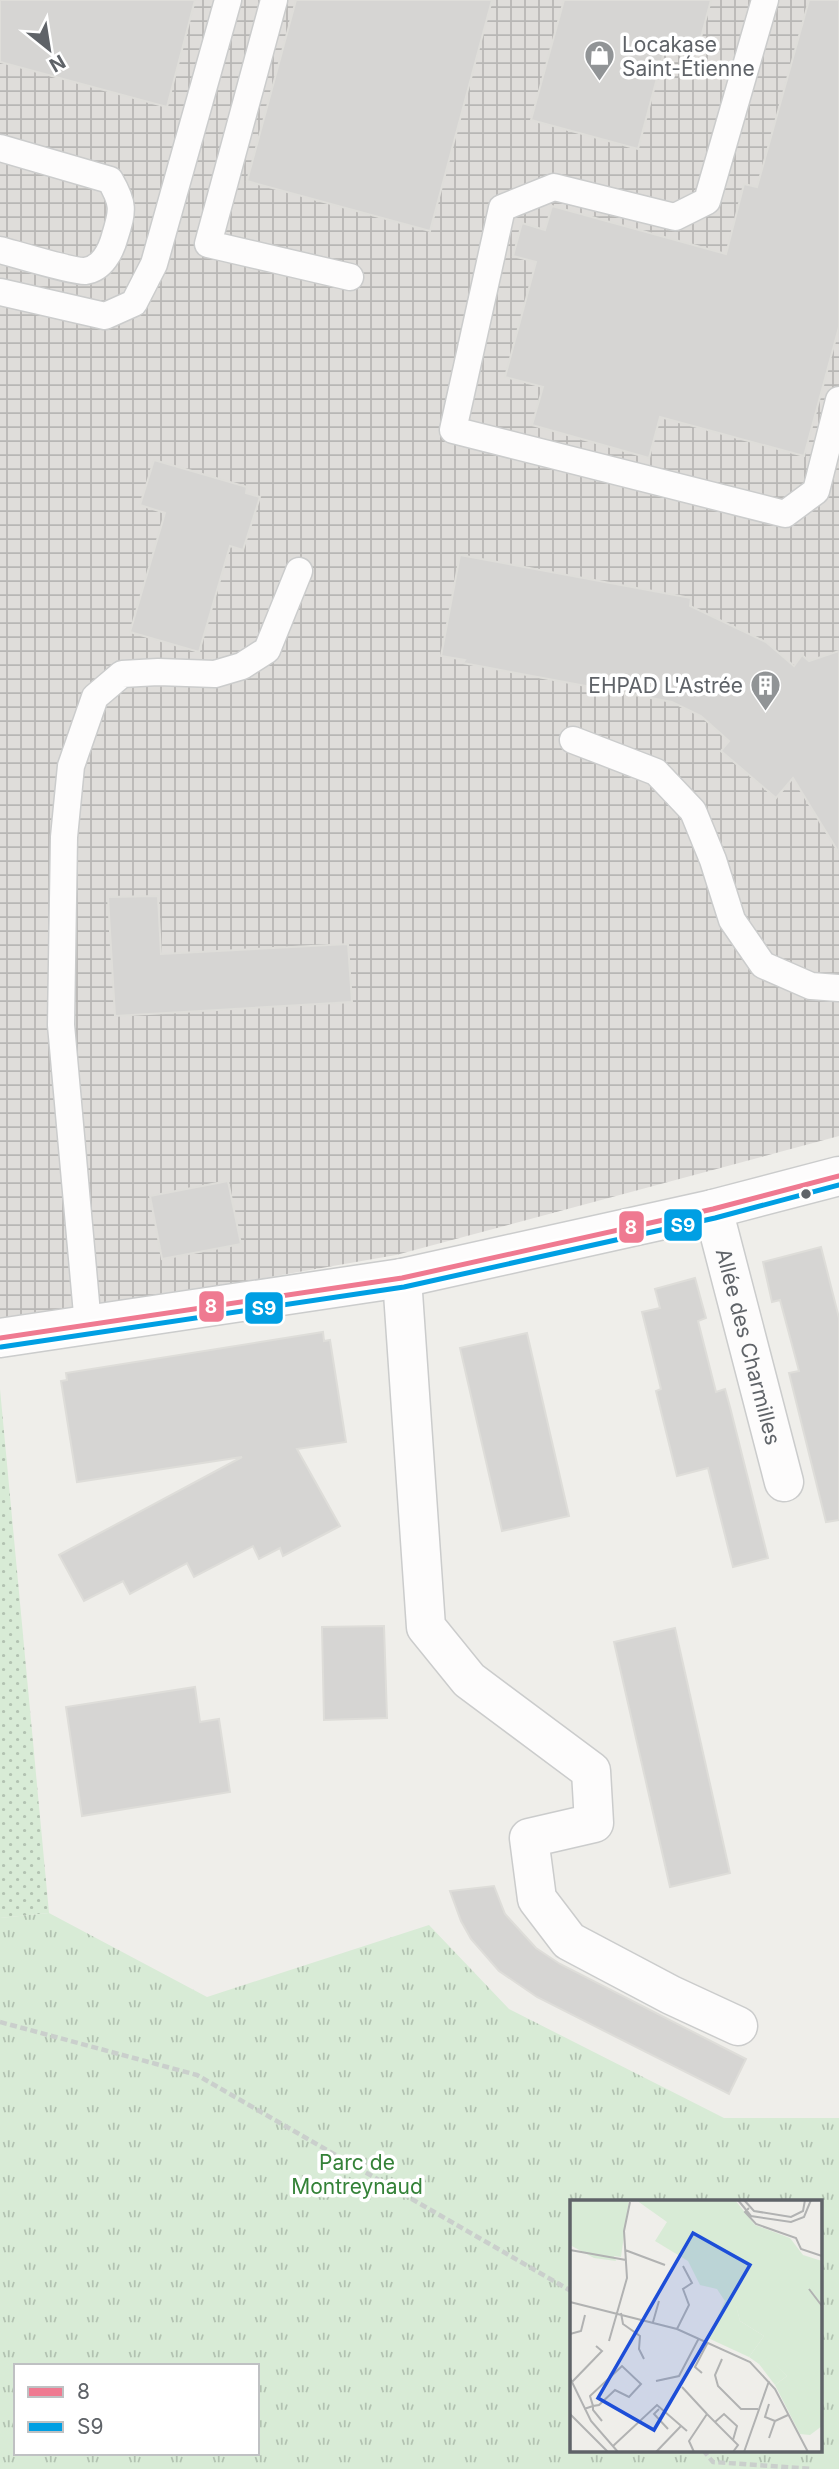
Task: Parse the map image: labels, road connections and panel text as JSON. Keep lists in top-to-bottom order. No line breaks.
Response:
{"streets":{"street":["Allée des Charmilles"]},"parks":["Parc de Montreynaud"],"places":{"shop":["Locakase Saint-Étienne"],"building":["EHPAD L'Astrée"]},"lines":["transit line 8","transit line S9"],"legend":["8","S9"],"north":"bottom right"}
